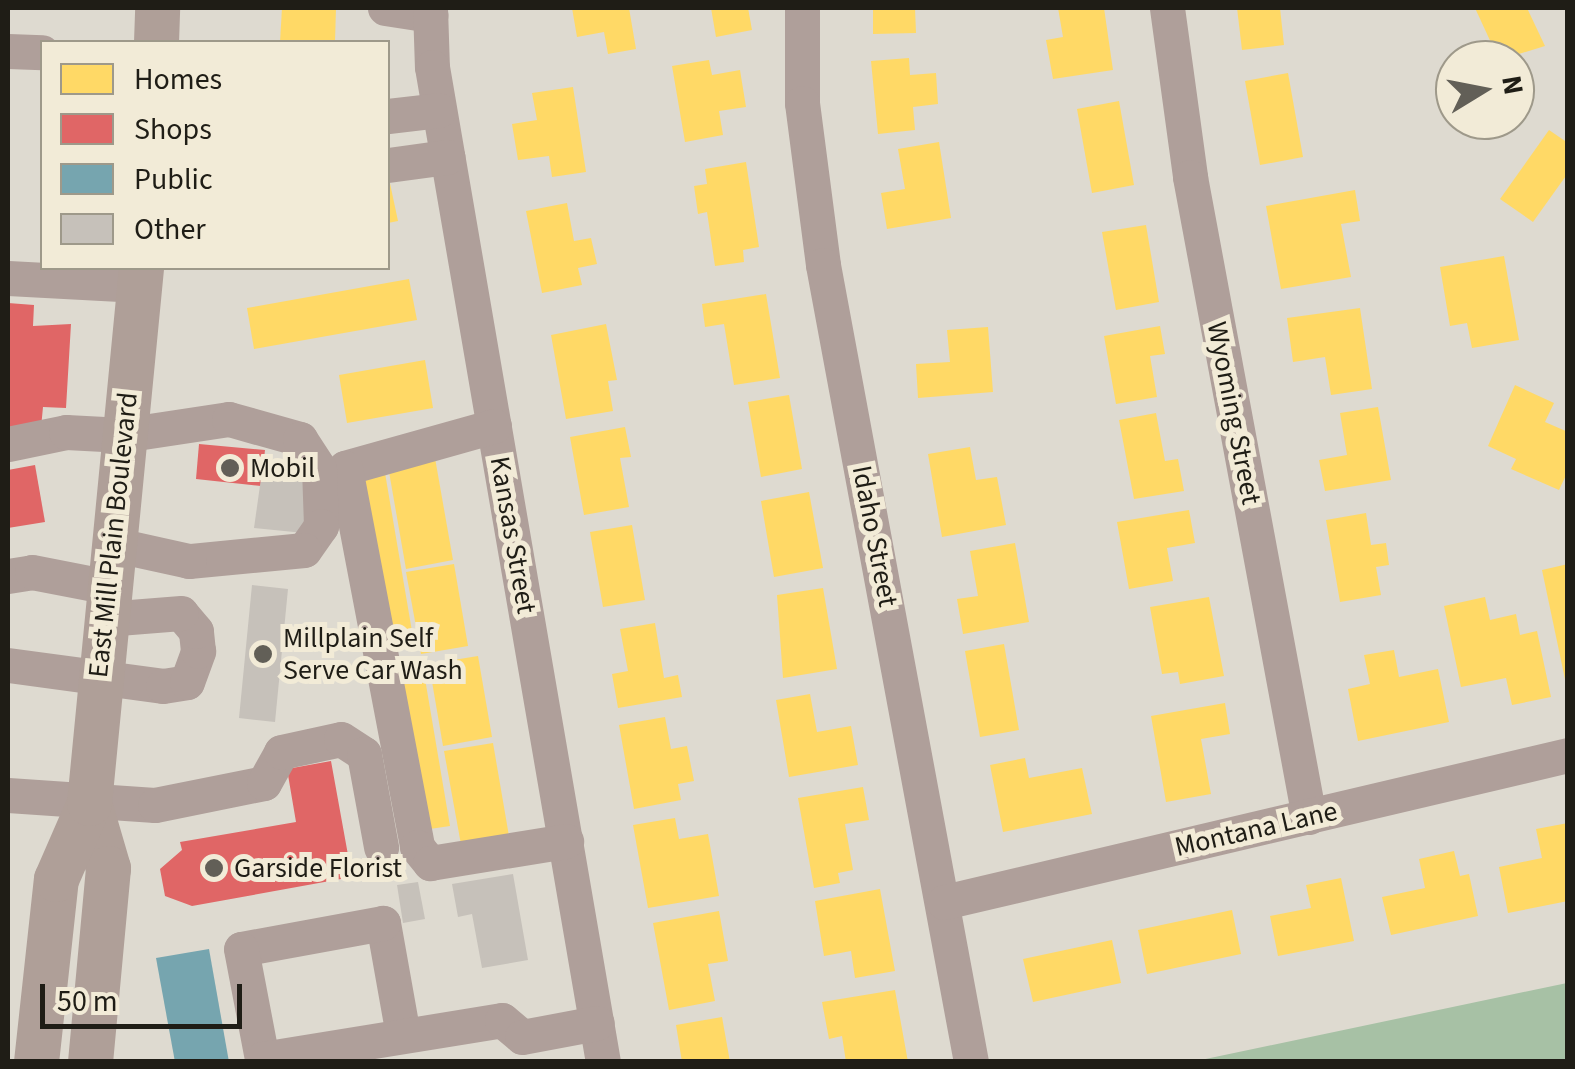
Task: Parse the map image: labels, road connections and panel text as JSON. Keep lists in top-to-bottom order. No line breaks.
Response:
{"streets":{"main road":["East Mill Plain Boulevard"],"street":["Wyoming Street","Kansas Street","Idaho Street","Montana Lane"]},"crossings":[["Wyoming Street","Montana Lane"],["Idaho Street","Montana Lane"]],"places":["Mobil","Millplain Self Serve Car Wash","Garside Florist"],"legend":["Homes","Shops","Public","Other"],"scale_bar":"50 m","north":"right"}
